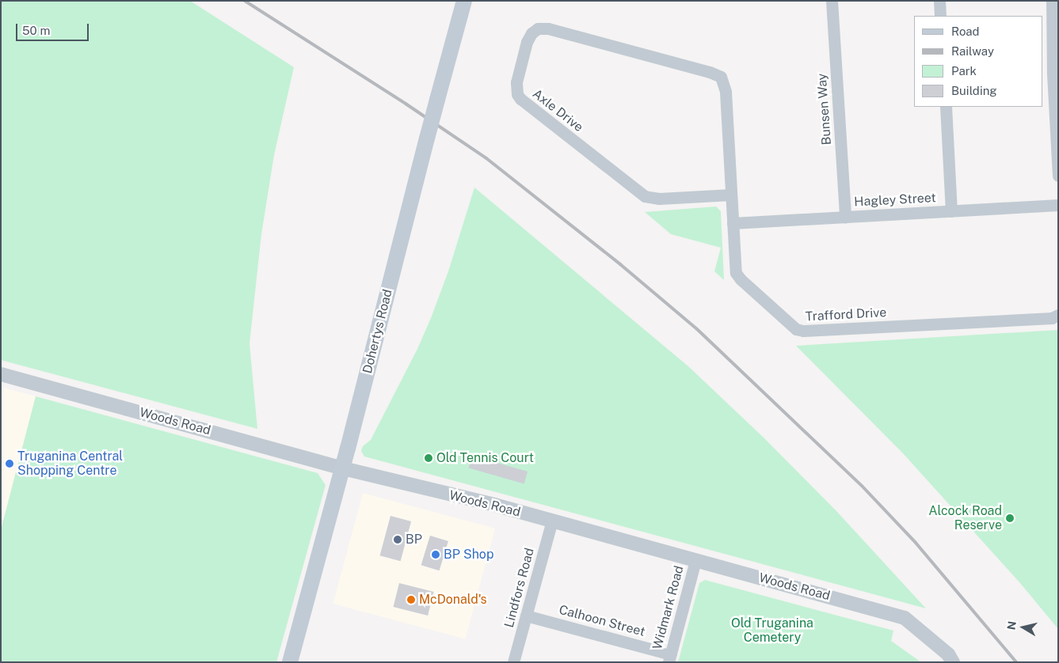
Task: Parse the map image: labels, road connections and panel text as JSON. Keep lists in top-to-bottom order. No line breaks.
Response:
{"streets":{"main road":["Dohertys Road"],"street":["Bunsen Way","Axle Drive","Hagley Street","Trafford Drive","Woods Road","Lindfors Road","Widmark Road","Calhoon Street"]},"crossings":[["Bunsen Way","Hagley Street"],["Axle Drive","Trafford Drive"],["Hagley Street","Trafford Drive"],["Dohertys Road","Woods Road"],["Woods Road","Lindfors Road"],["Woods Road","Widmark Road"],["Lindfors Road","Calhoon Street"],["Widmark Road","Calhoon Street"]],"parks":["Old Truganina Cemetery"],"places":["Old Tennis Court","Truganina Central Shopping Centre","Alcock Road Reserve","BP","BP Shop","McDonald's"],"legend":["Road","Railway","Park","Building"],"scale_bar":"50 m","north":"left"}
